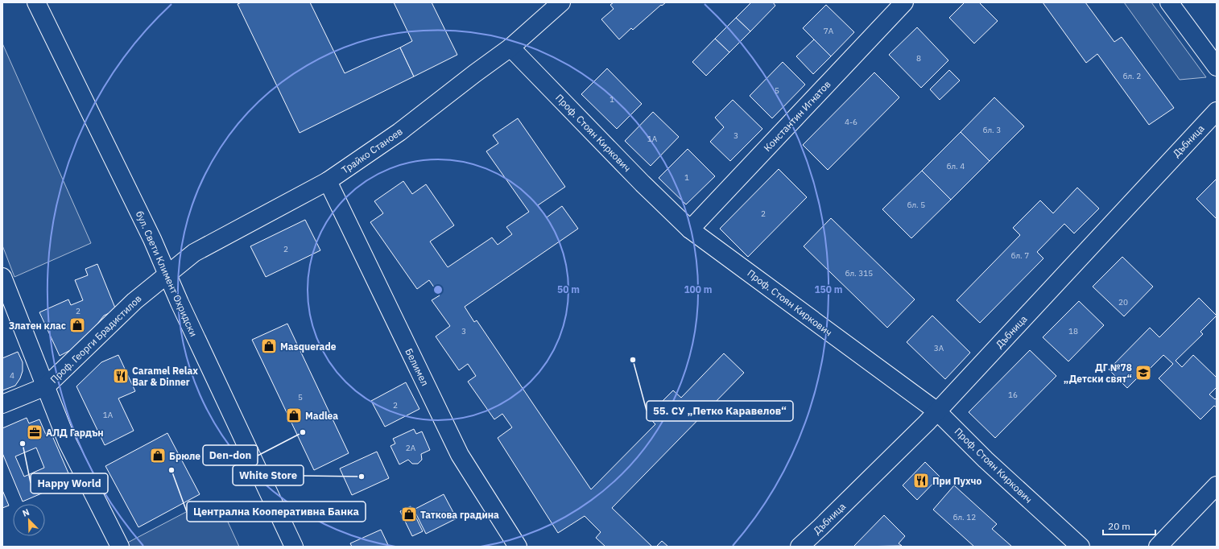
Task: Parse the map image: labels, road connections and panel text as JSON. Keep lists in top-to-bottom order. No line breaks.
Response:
{"streets":{"street":["Константин Игнатов","Проф. Стоян Киркович","Дъбница","Трайко Станоев","бул. Свети Климент Охридски","Проф. Георги Брадистилов","Белимел"]},"crossings":[["Константин Игнатов","Проф. Стоян Киркович"],["Проф. Стоян Киркович","Дъбница"],["Проф. Стоян Киркович","Трайко Станоев"],["Трайко Станоев","бул. Свети Климент Охридски"],["Трайко Станоев","Проф. Георги Брадистилов"],["Трайко Станоев","Белимел"],["бул. Свети Климент Охридски","Проф. Георги Брадистилов"]],"places":{"shop":["Златен клас","Masquerade","Madlea","Брюле","Таткова градина"],"other":["55. СУ „Петко Каравелов“","Den-don","Happy World","Централна Кооперативна Банка","White Store"],"school or university":["ДГ №78 „Детски свят“"],"restaurant":["Caramel Relax Bar & Dinner","При Пухчо"],"office":["АЛД Гардън"]},"house_numbers":["7А","8","бл. 2","5","1","4-6","бл. 3","3","1А","бл. 4","1","бл. 5","2","2","бл. 7","бл. 315","20","2","3","18","3А","4","16","5","2","1А","2А","бл. 12"],"scale_bar":"20 m","north":"top left","rings":["50 m","100 m","150 m"]}
